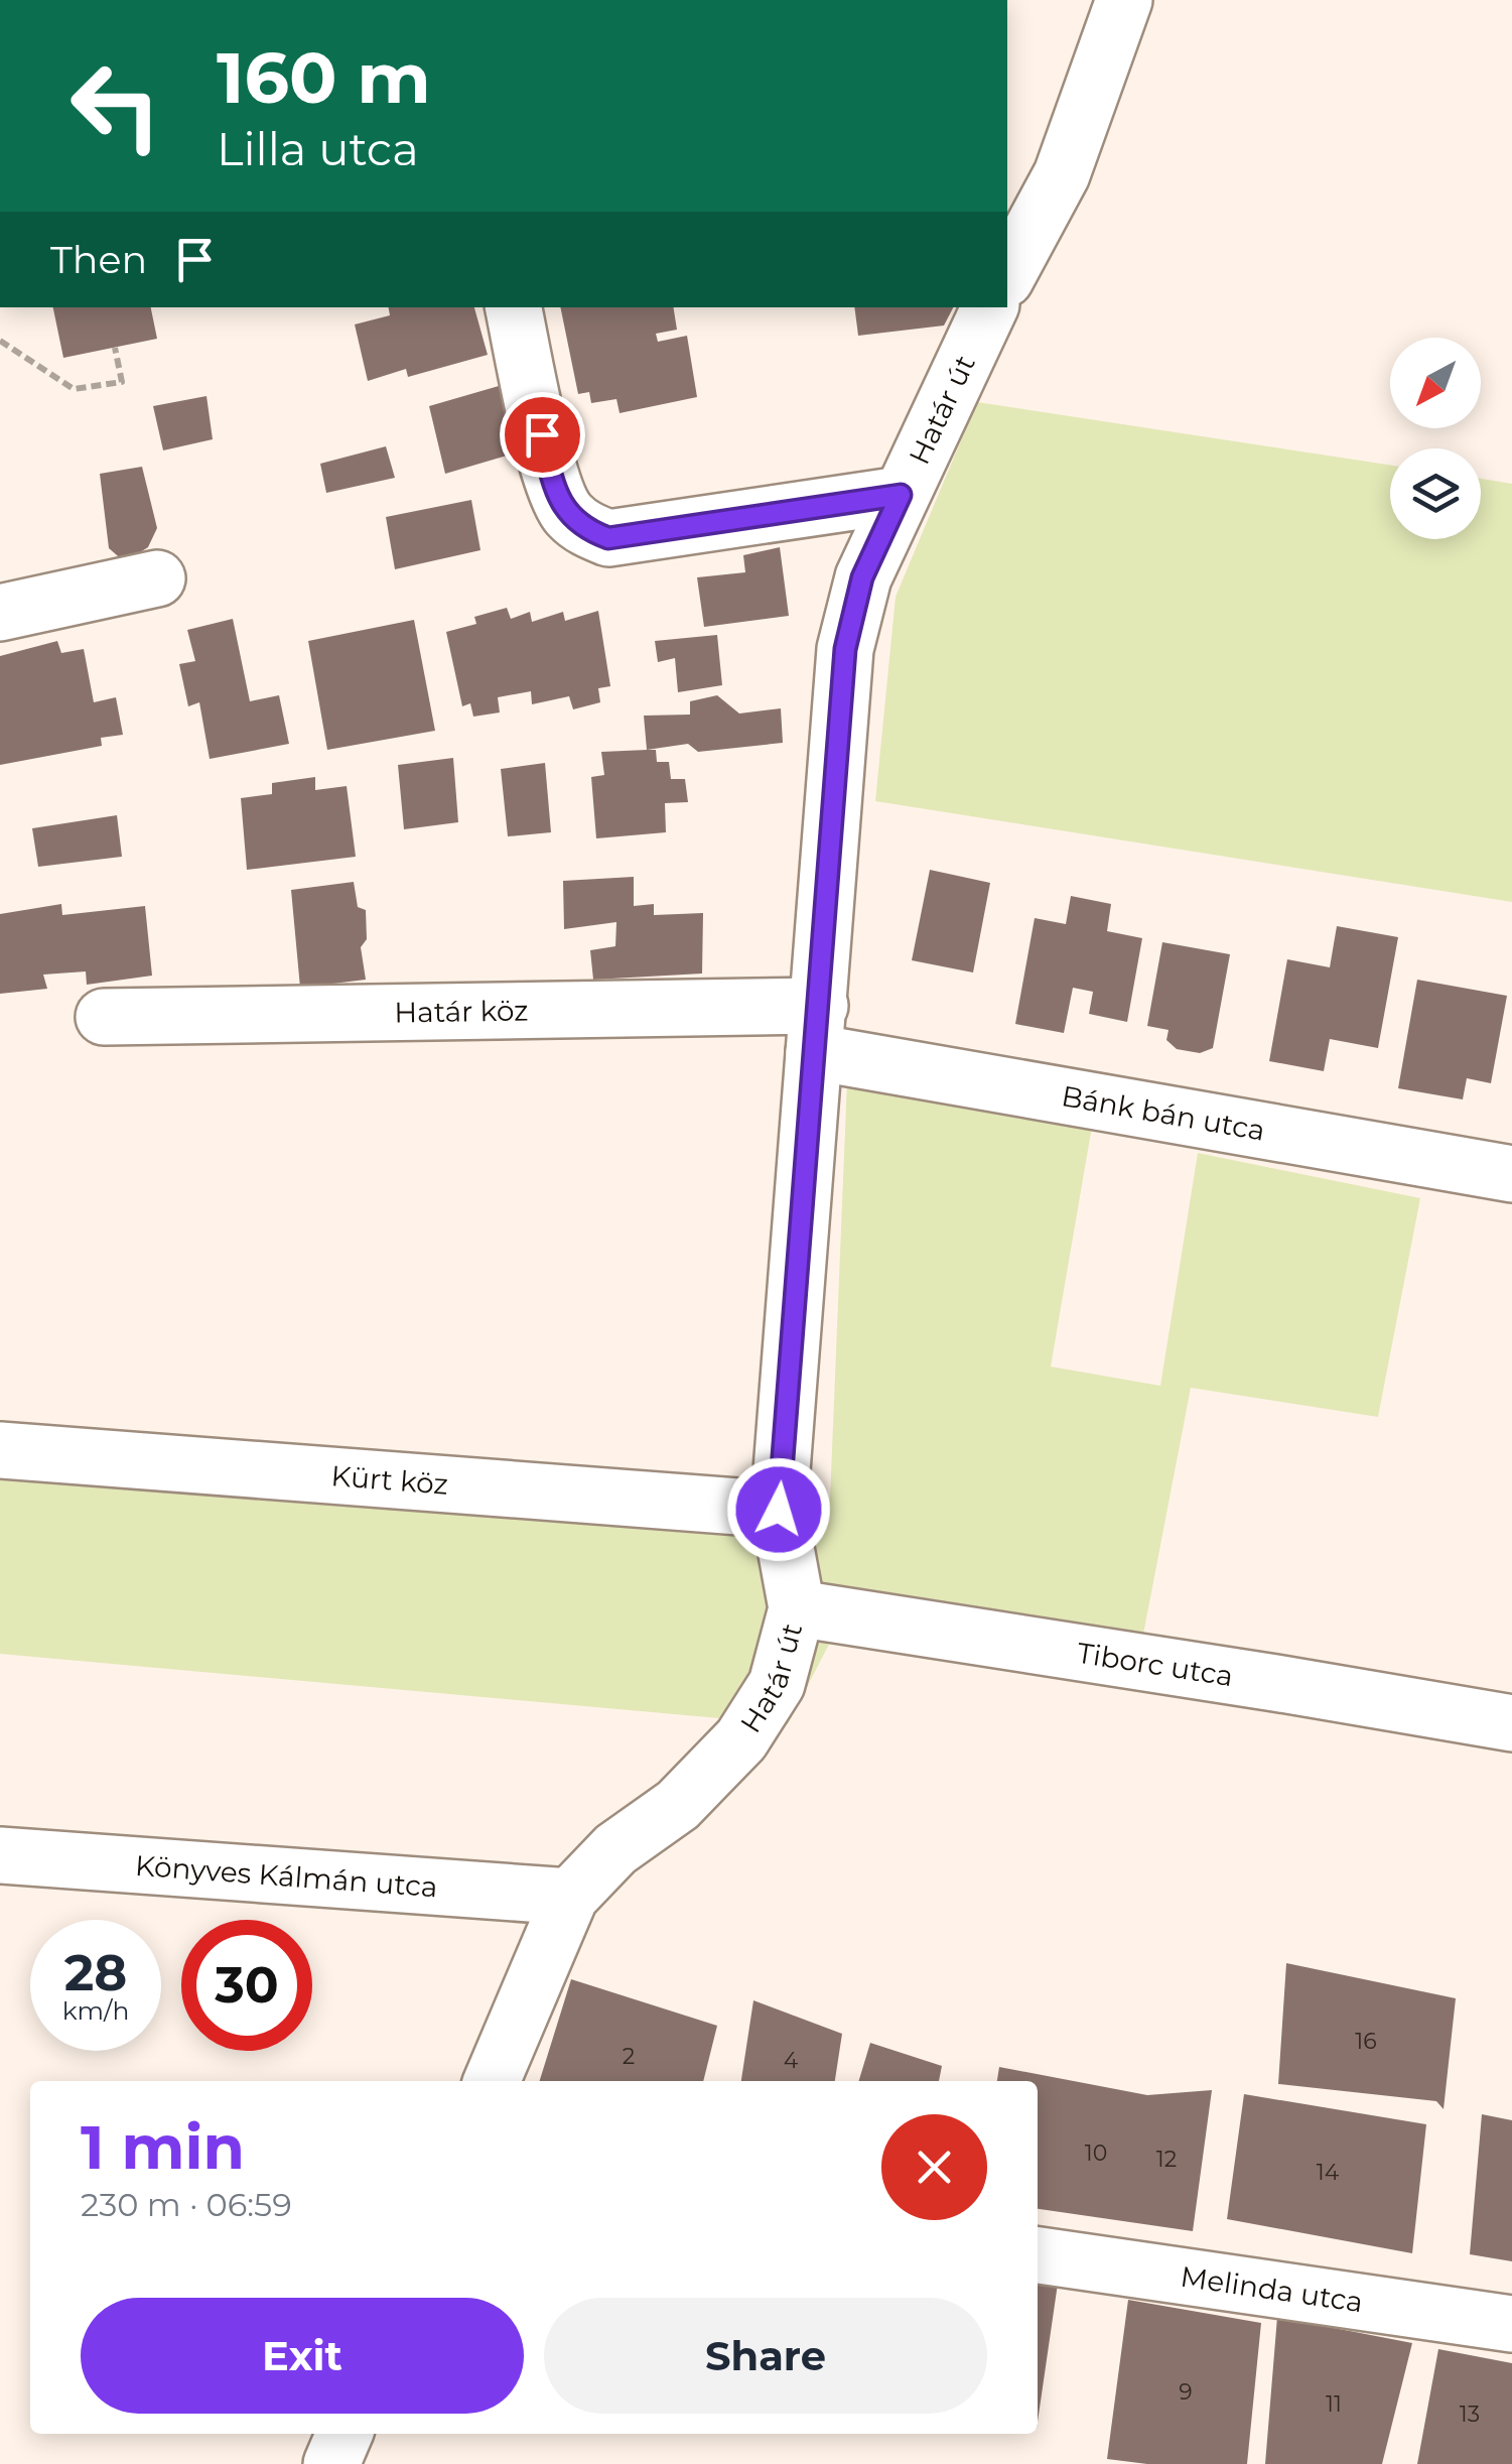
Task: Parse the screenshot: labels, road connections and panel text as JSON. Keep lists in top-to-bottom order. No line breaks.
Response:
{"streets":{"street":["Határ út","Határ köz","Bánk bán utca","Kürt köz","Tiborc utca","Könyves Kálmán utca","Melinda utca"]},"crossings":[["Határ út","Határ köz"],["Határ út","Bánk bán utca"],["Határ út","Kürt köz"],["Határ út","Tiborc utca"],["Határ út","Könyves Kálmán utca"],["Határ köz","Bánk bán utca"]],"house_numbers":["16","2","4","10","12","14","9","11","13"],"north":"bottom left","page":{"turn":["160 m","Lilla utca"],"then":"Then","speed":"28 km/h","limit":"30","heading":["1 min","230 m · 06:59"],"buttons":["Exit","Share"]}}
